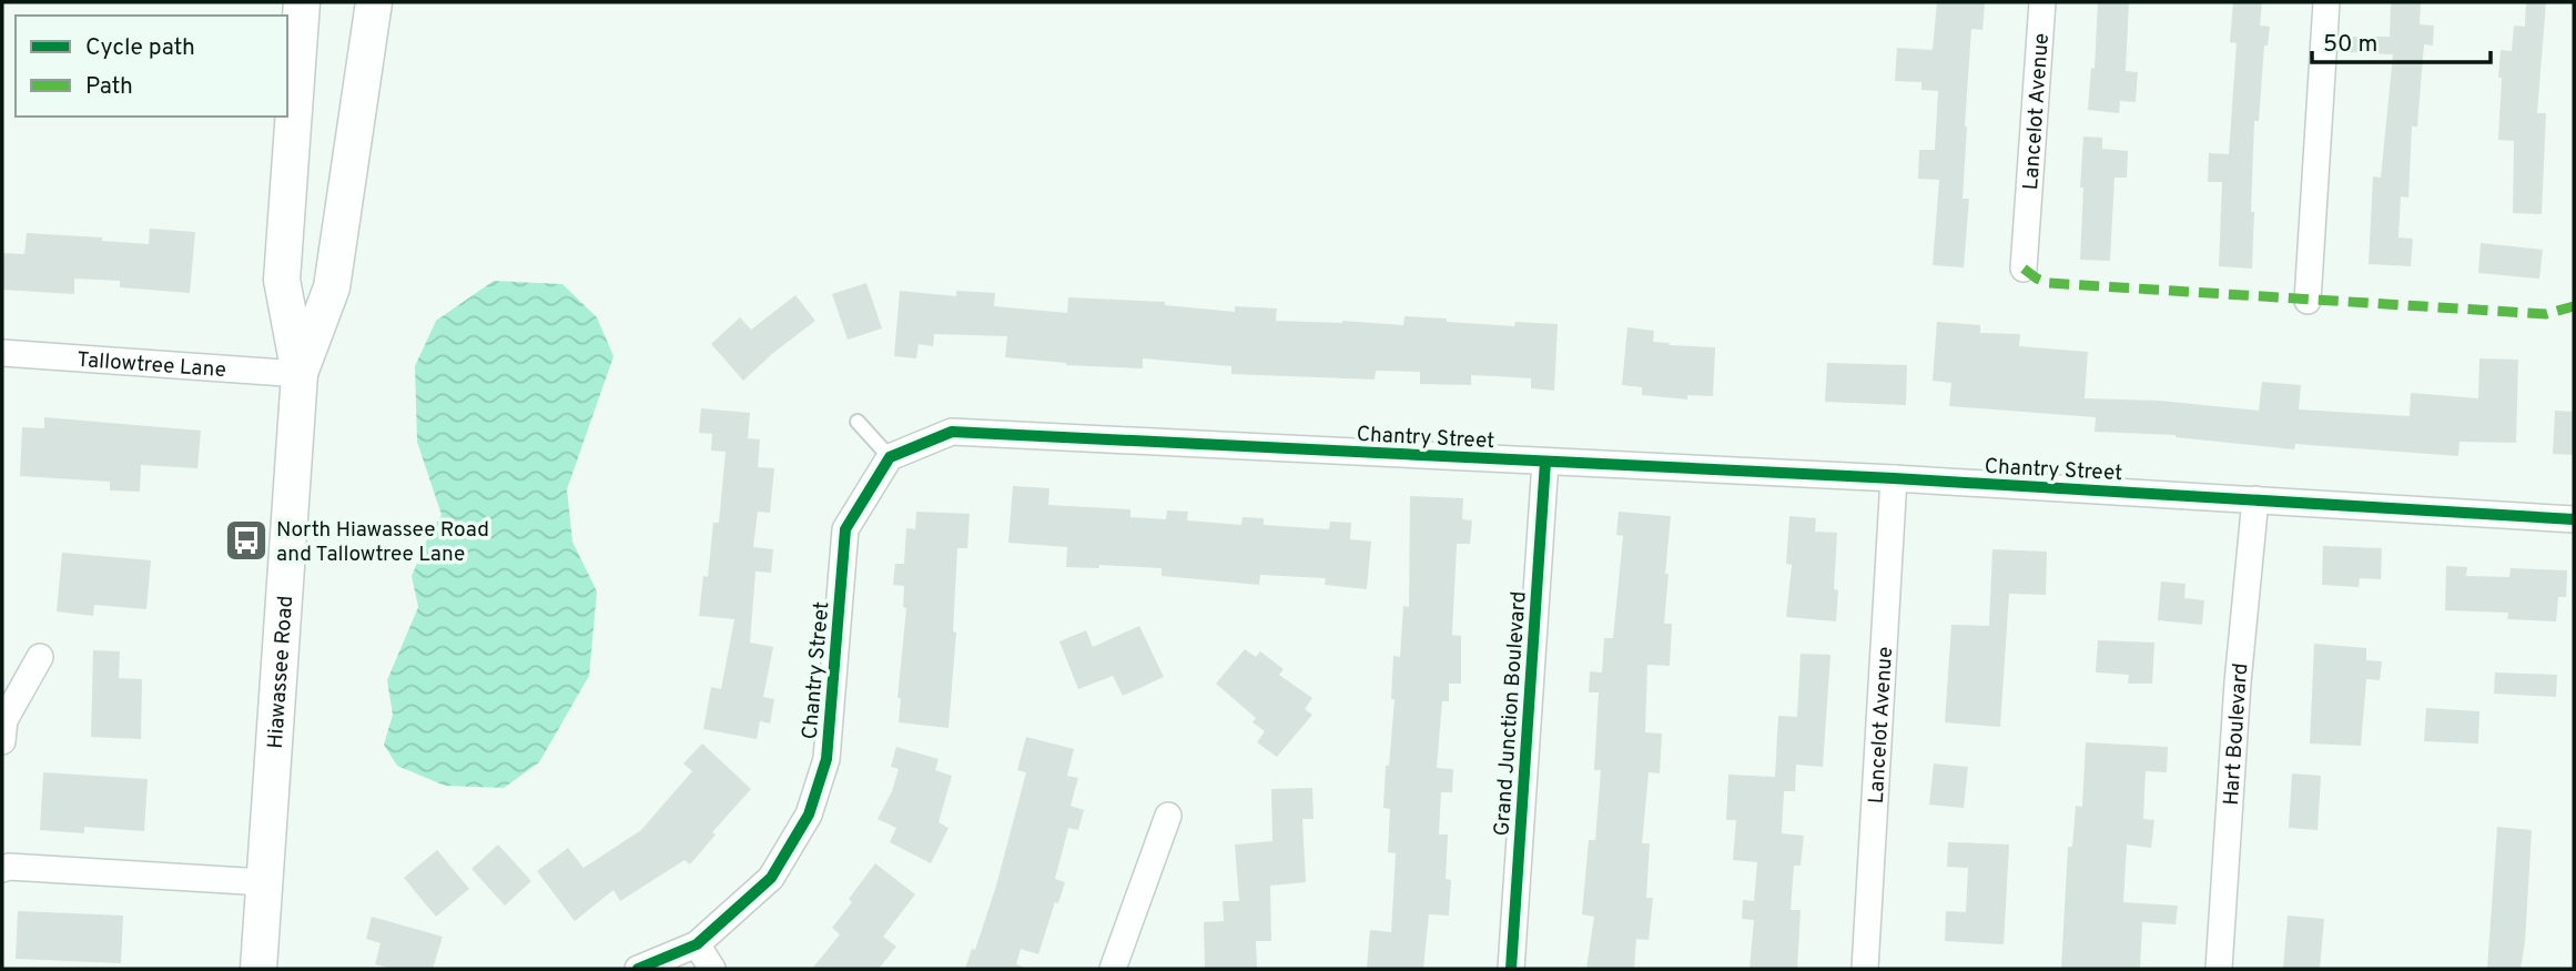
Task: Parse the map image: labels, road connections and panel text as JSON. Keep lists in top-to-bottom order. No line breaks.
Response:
{"streets":{"main road":["Hiawassee Road"],"street":["Lancelot Avenue","Tallowtree Lane","Chantry Street","Grand Junction Boulevard","Hart Boulevard"]},"crossings":[["Lancelot Avenue","Chantry Street"],["Tallowtree Lane","Hiawassee Road"],["Chantry Street","Grand Junction Boulevard"],["Chantry Street","Hart Boulevard"]],"places":{"bus stop":["North Hiawassee Road and Tallowtree Lane"]},"legend":["Cycle path","Path"],"scale_bar":"50 m"}
